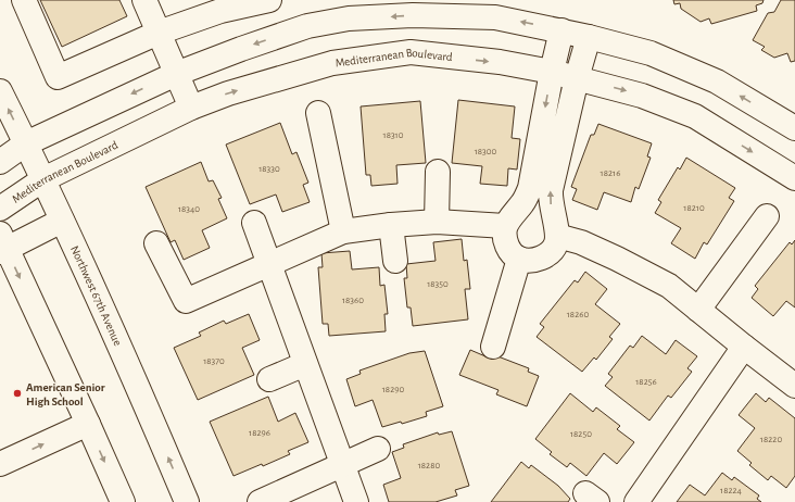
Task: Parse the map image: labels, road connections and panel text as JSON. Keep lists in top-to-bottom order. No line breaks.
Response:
{"streets":{"street":["Mediterranean Boulevard","Northwest 67th Avenue"]},"crossings":[["Mediterranean Boulevard","Northwest 67th Avenue"]],"places":["American Senior High School"],"house_numbers":["18310","18300","18330","18216","18210","18340","18350","18360","18260","18370","18256","18290","18296","18250","18220","18280","18224"]}
